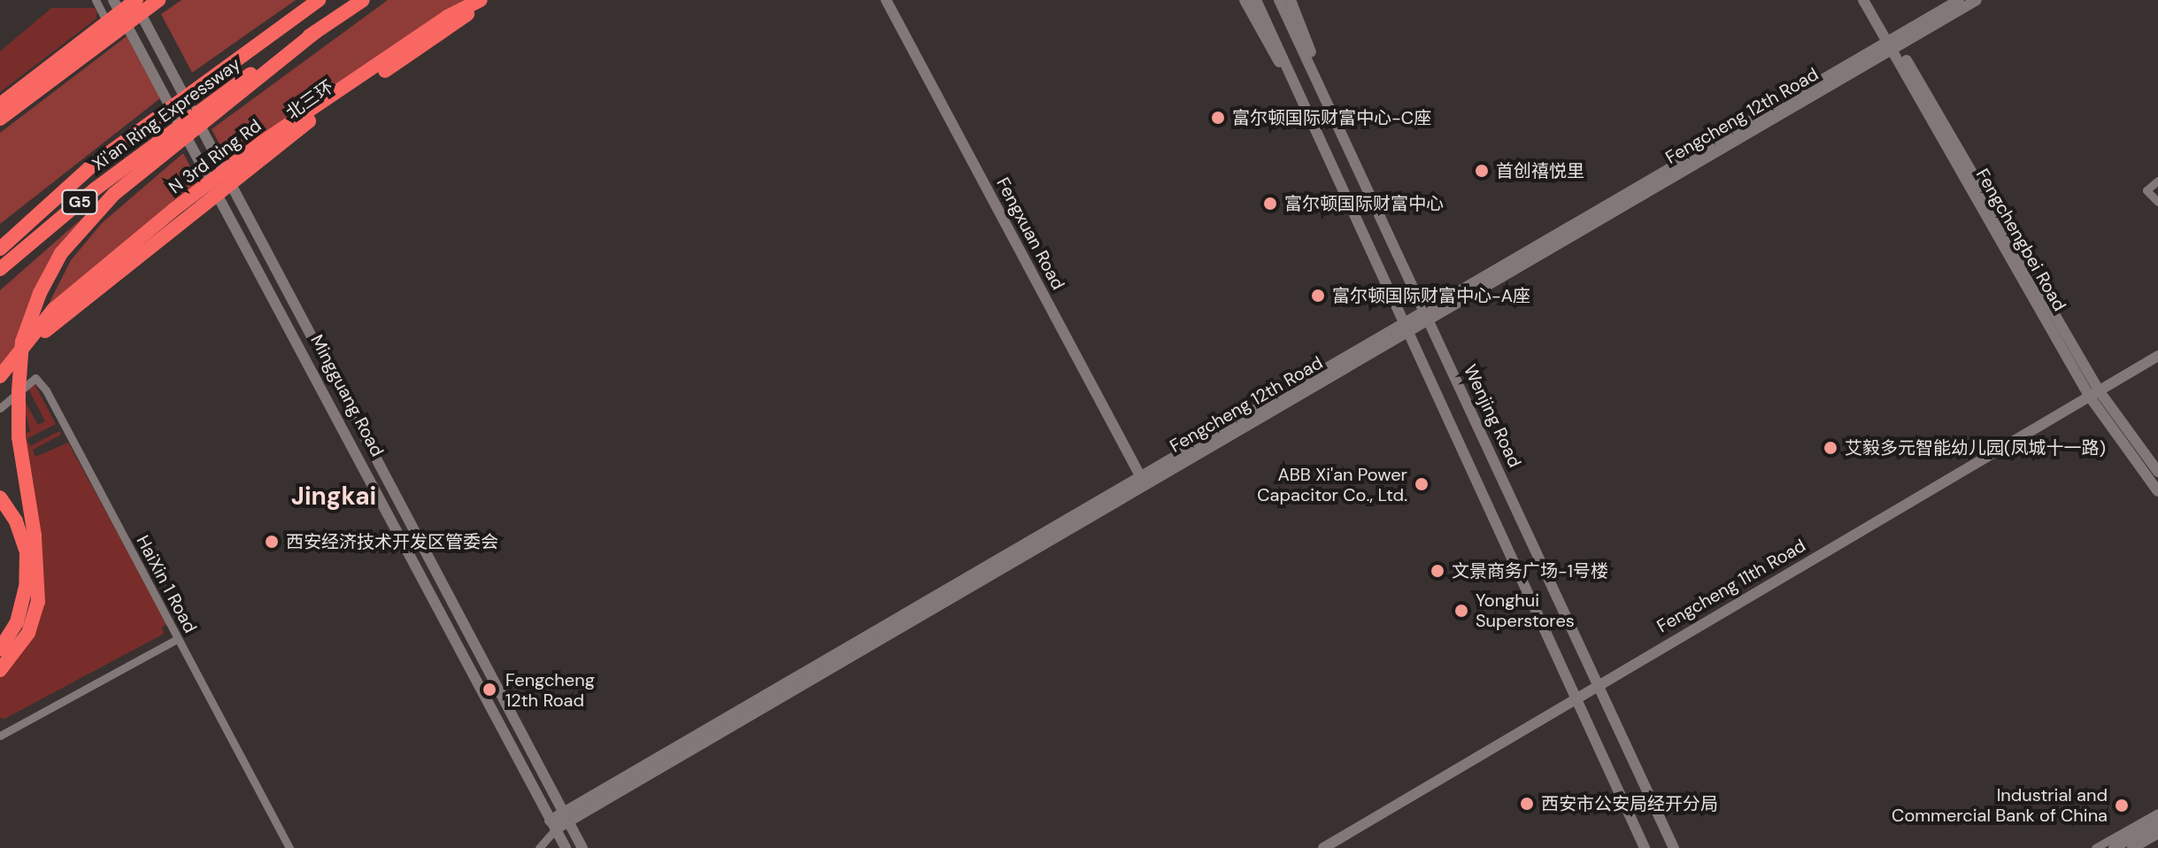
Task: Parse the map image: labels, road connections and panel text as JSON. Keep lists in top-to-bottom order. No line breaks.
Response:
{"streets":{"highway":["北三环","Xi'an Ring Expressway","N 3rd Ring Rd","G5"],"main road":["Fengcheng 12th Road","Fengxuan Road","Fengchengbei Road","Mingguang Road","Wenjing Road","Fengcheng 11th Road"],"street":["HaiXin 1 Road"]},"crossings":[["北三环","N 3rd Ring Rd"],["北三环","Mingguang Road"],["Fengcheng 12th Road","Fengxuan Road"],["Fengcheng 12th Road","Fengchengbei Road"],["Fengcheng 12th Road","Mingguang Road"],["Fengcheng 12th Road","Wenjing Road"],["Fengchengbei Road","Fengcheng 11th Road"],["Wenjing Road","Fengcheng 11th Road"]],"districts":["Jingkai"],"places":["富尔顿国际财富中心-C座","首创禧悦里","富尔顿国际财富中心","富尔顿国际财富中心-A座","艾毅多元智能幼儿园(凤城十一路)","ABB Xi'an Power Capacitor Co., Ltd.","西安经济技术开发区管委会","文景商务广场-1号楼","Yonghui Superstores","Fengcheng 12th Road","西安市公安局经开分局","Industrial and Commercial Bank of China"]}
